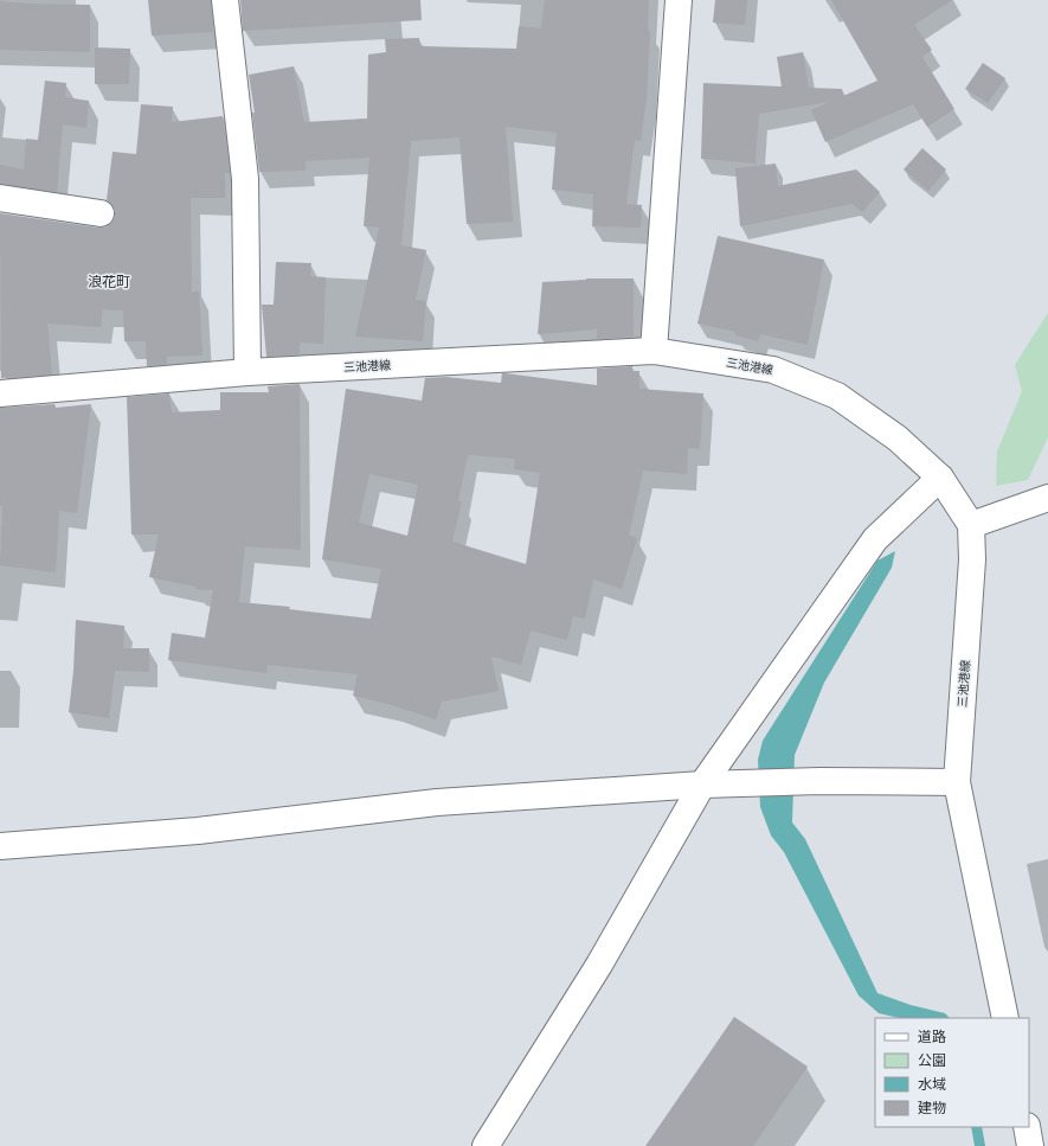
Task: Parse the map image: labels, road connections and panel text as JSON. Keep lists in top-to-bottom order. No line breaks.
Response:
{"streets":{"street":["三池港線"]},"districts":["浪花町"],"legend":["道路","公園","水域","建物"]}
